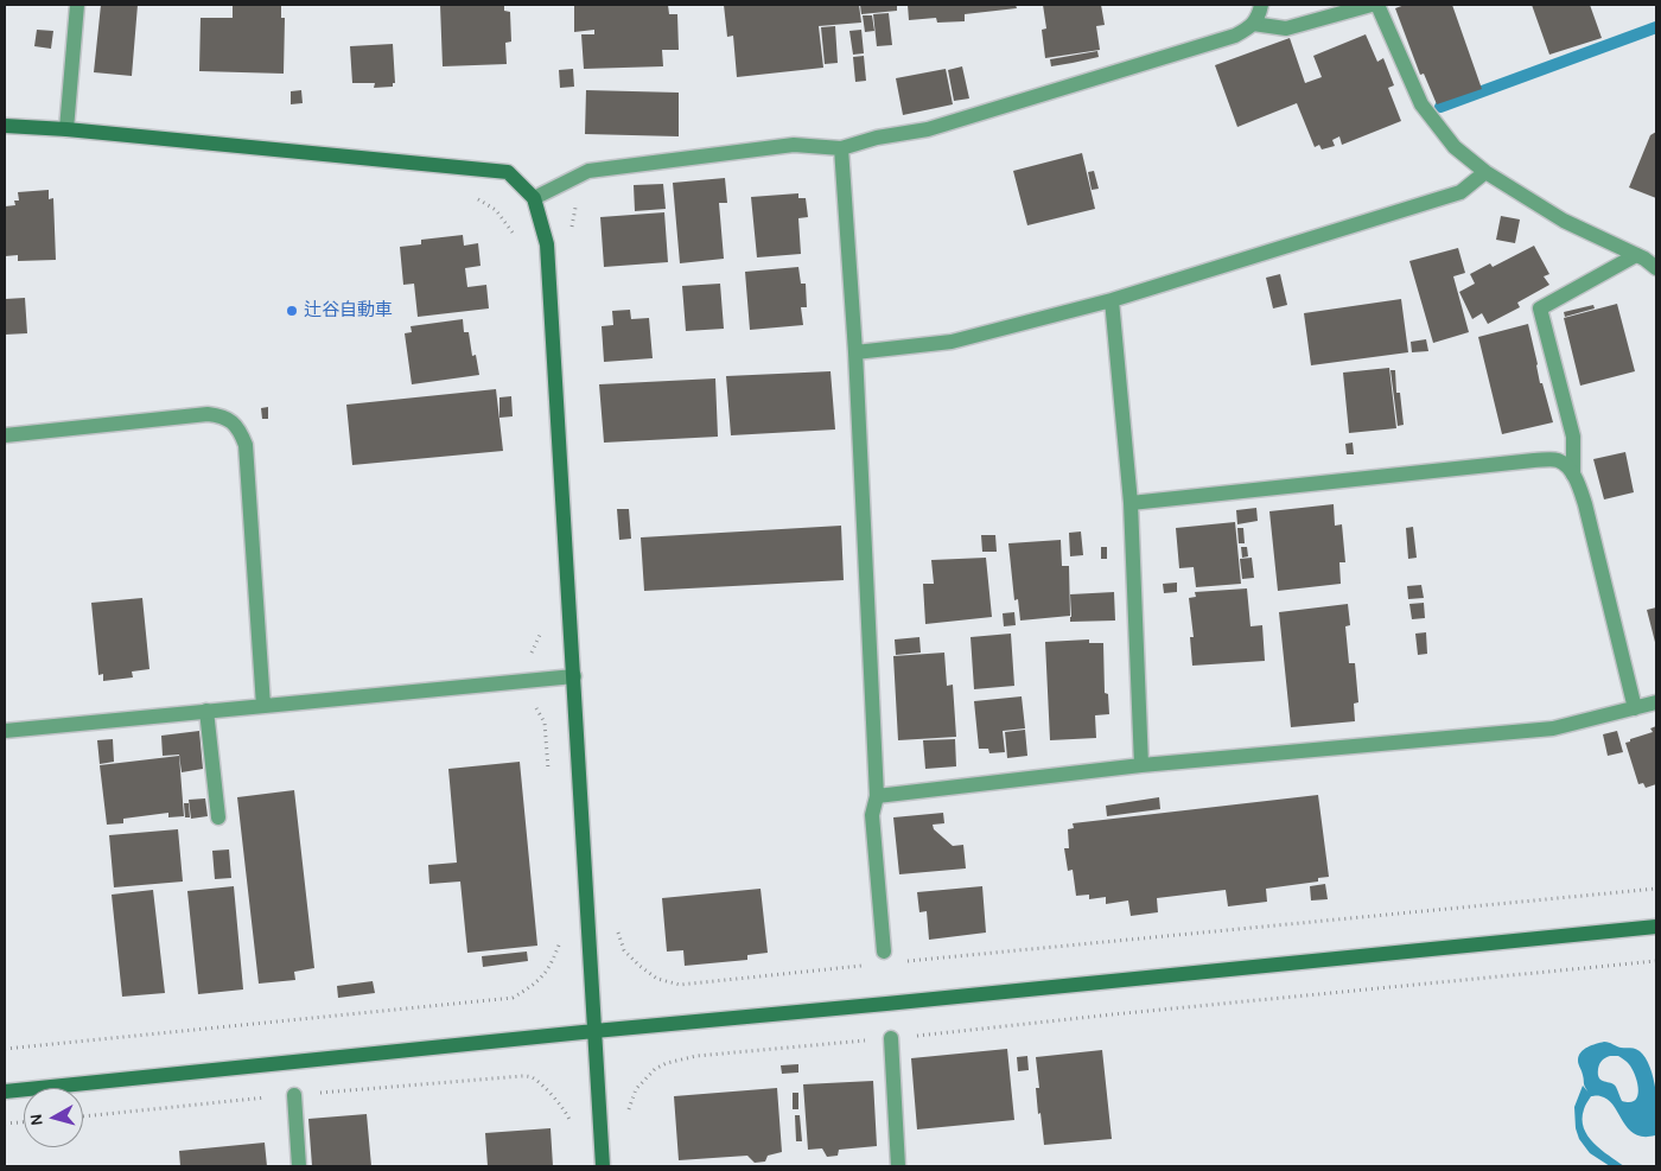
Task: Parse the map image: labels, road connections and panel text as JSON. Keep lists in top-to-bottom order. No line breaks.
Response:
{"places":["辻谷自動車"],"north":"left"}
